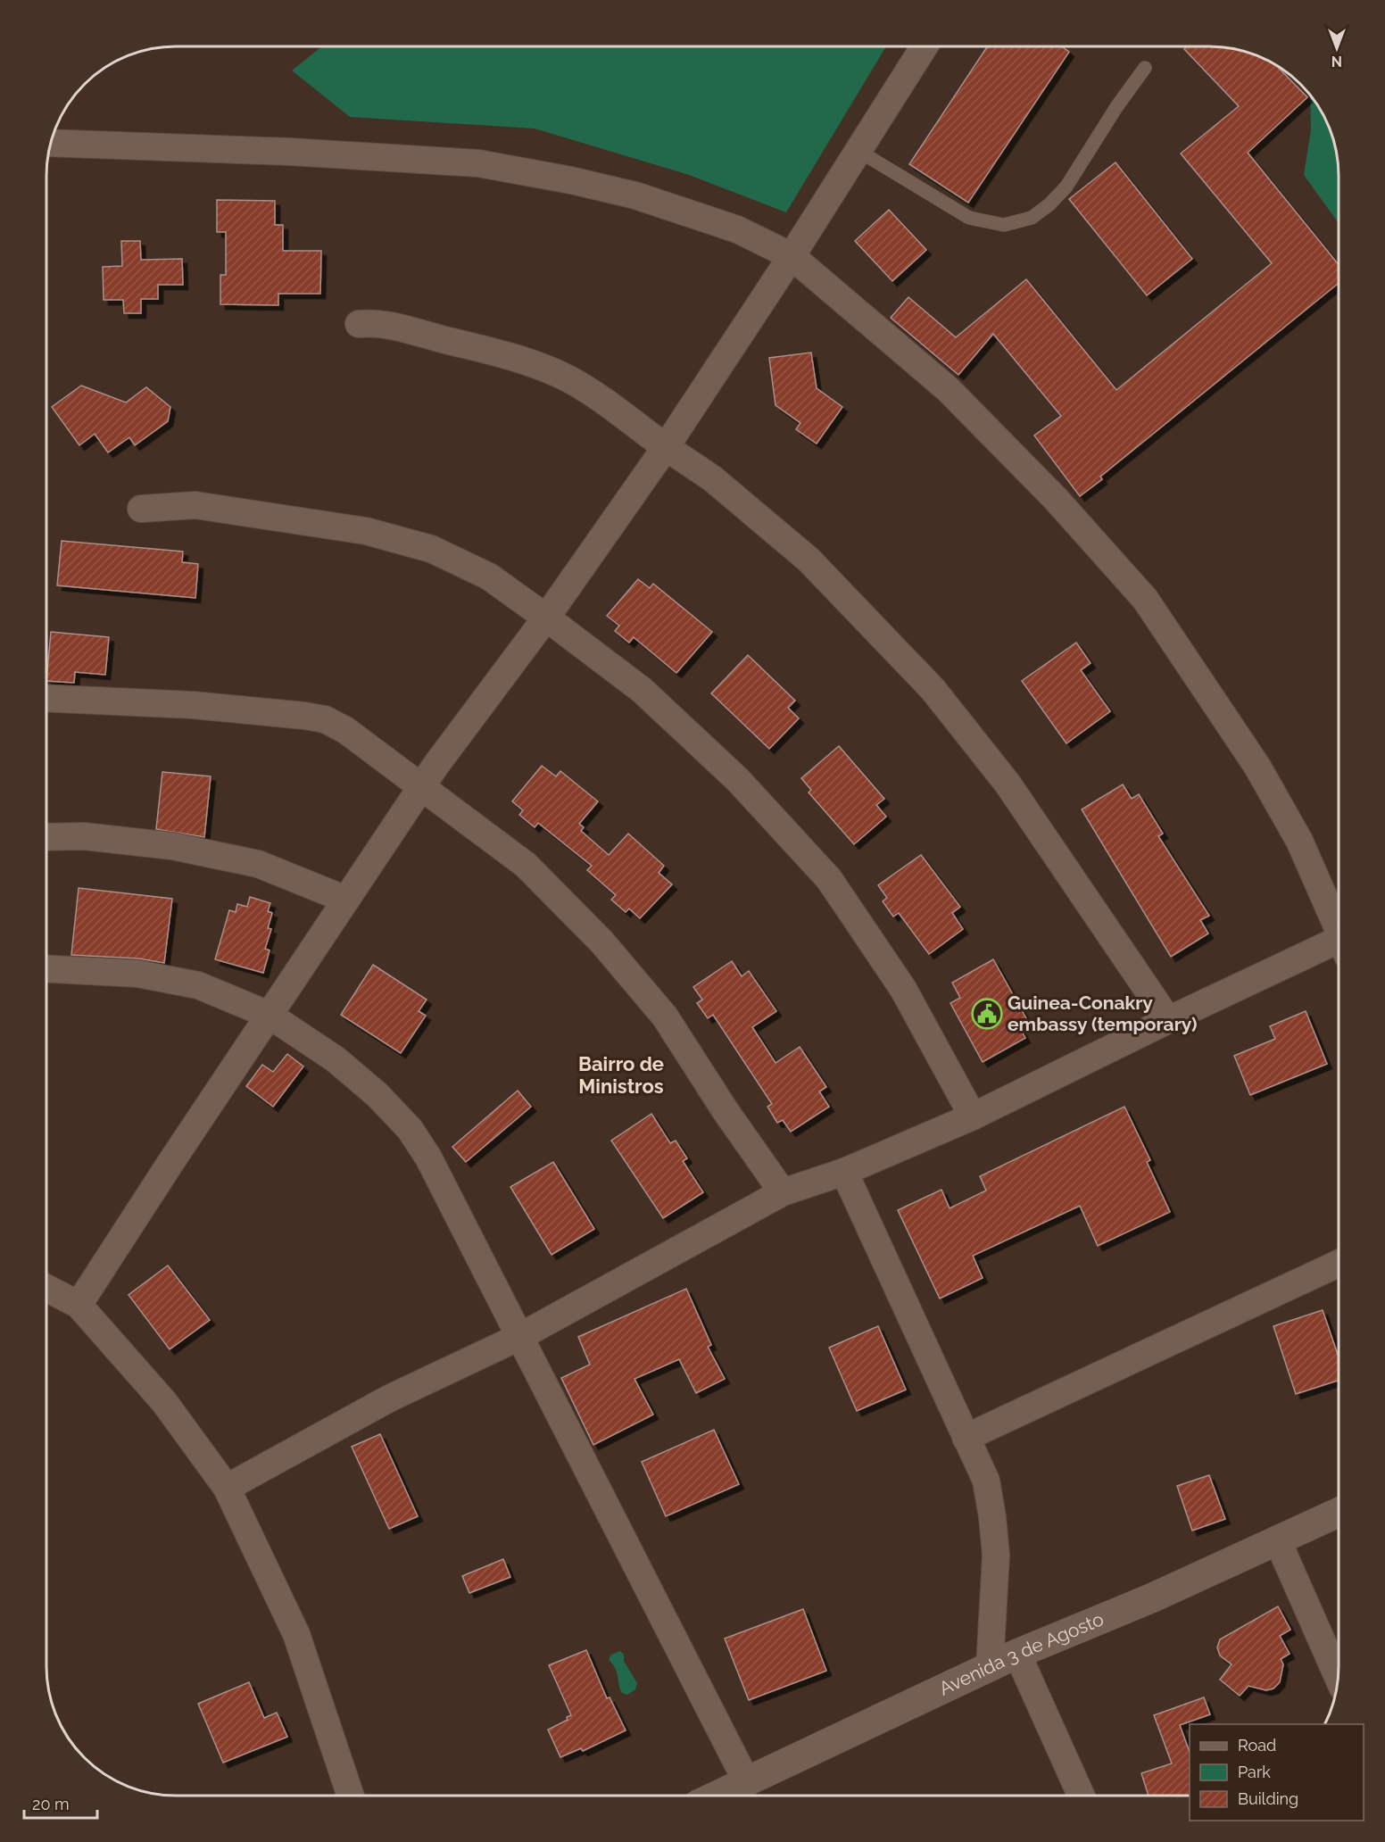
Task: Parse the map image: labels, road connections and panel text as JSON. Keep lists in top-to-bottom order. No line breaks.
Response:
{"streets":{"street":["Avenida 3 de Agosto"]},"districts":["Bairro de Ministros"],"places":{"public building":["Guinea-Conakry embassy (temporary)"]},"legend":["Road","Park","Building"],"scale_bar":"20 m","north":"bottom"}
